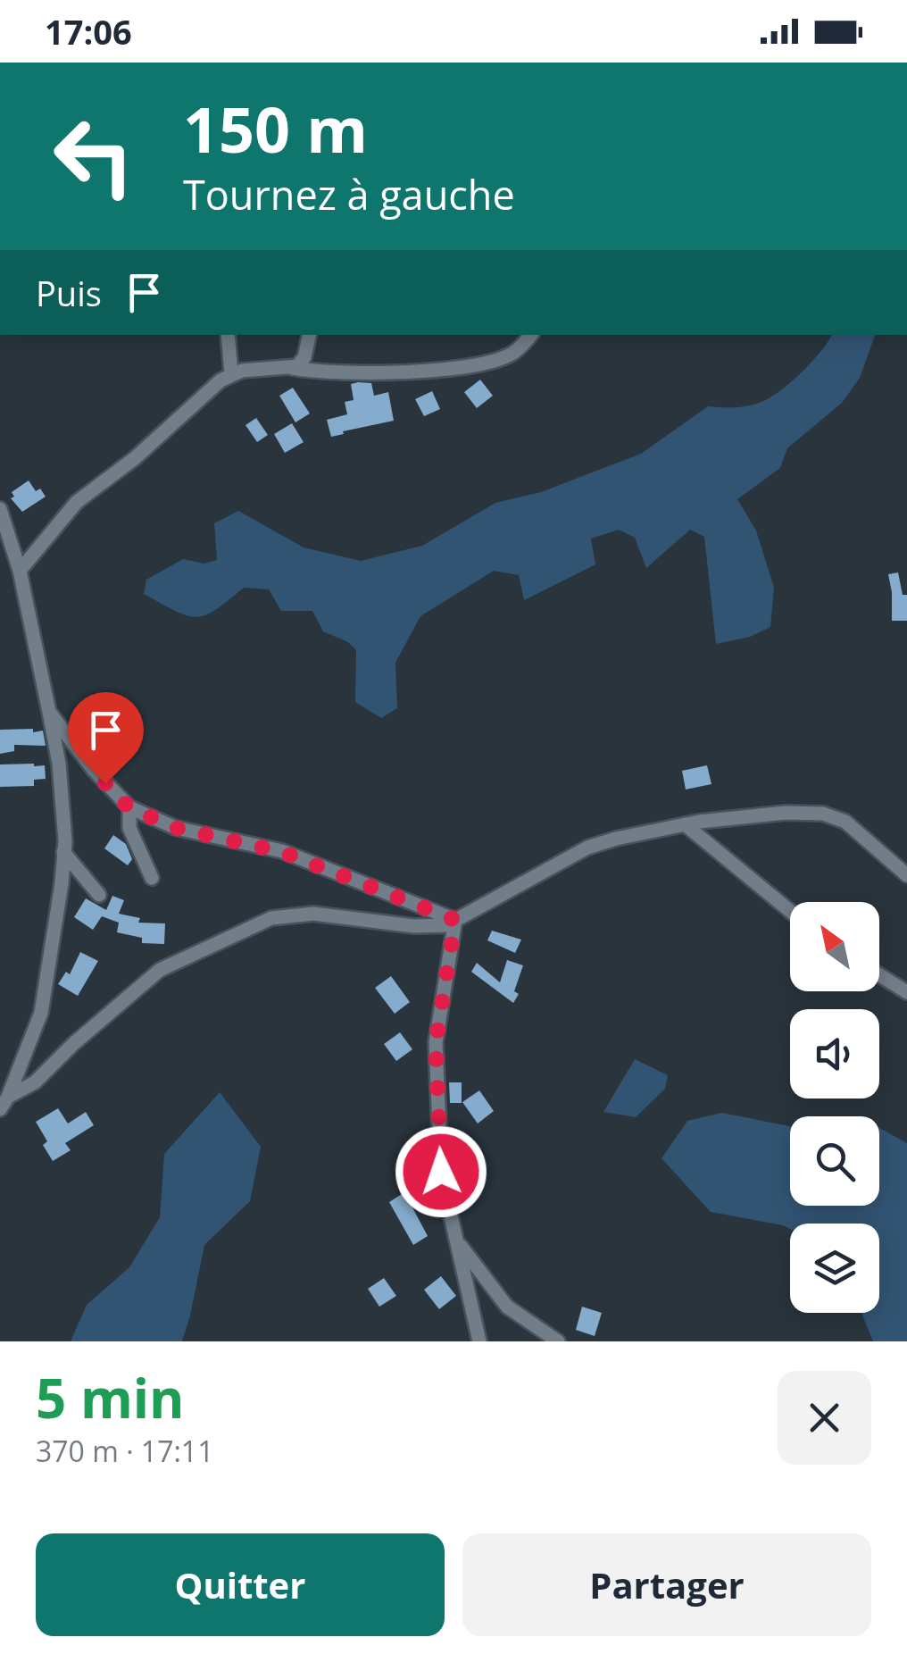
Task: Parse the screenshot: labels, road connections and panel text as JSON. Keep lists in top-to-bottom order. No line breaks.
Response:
{"north":"top left","page":{"status":"17:06","turn":["150 m","Tournez à gauche"],"then":"Puis","heading":["5 min","370 m · 17:11"],"buttons":["Quitter","Partager"]}}
